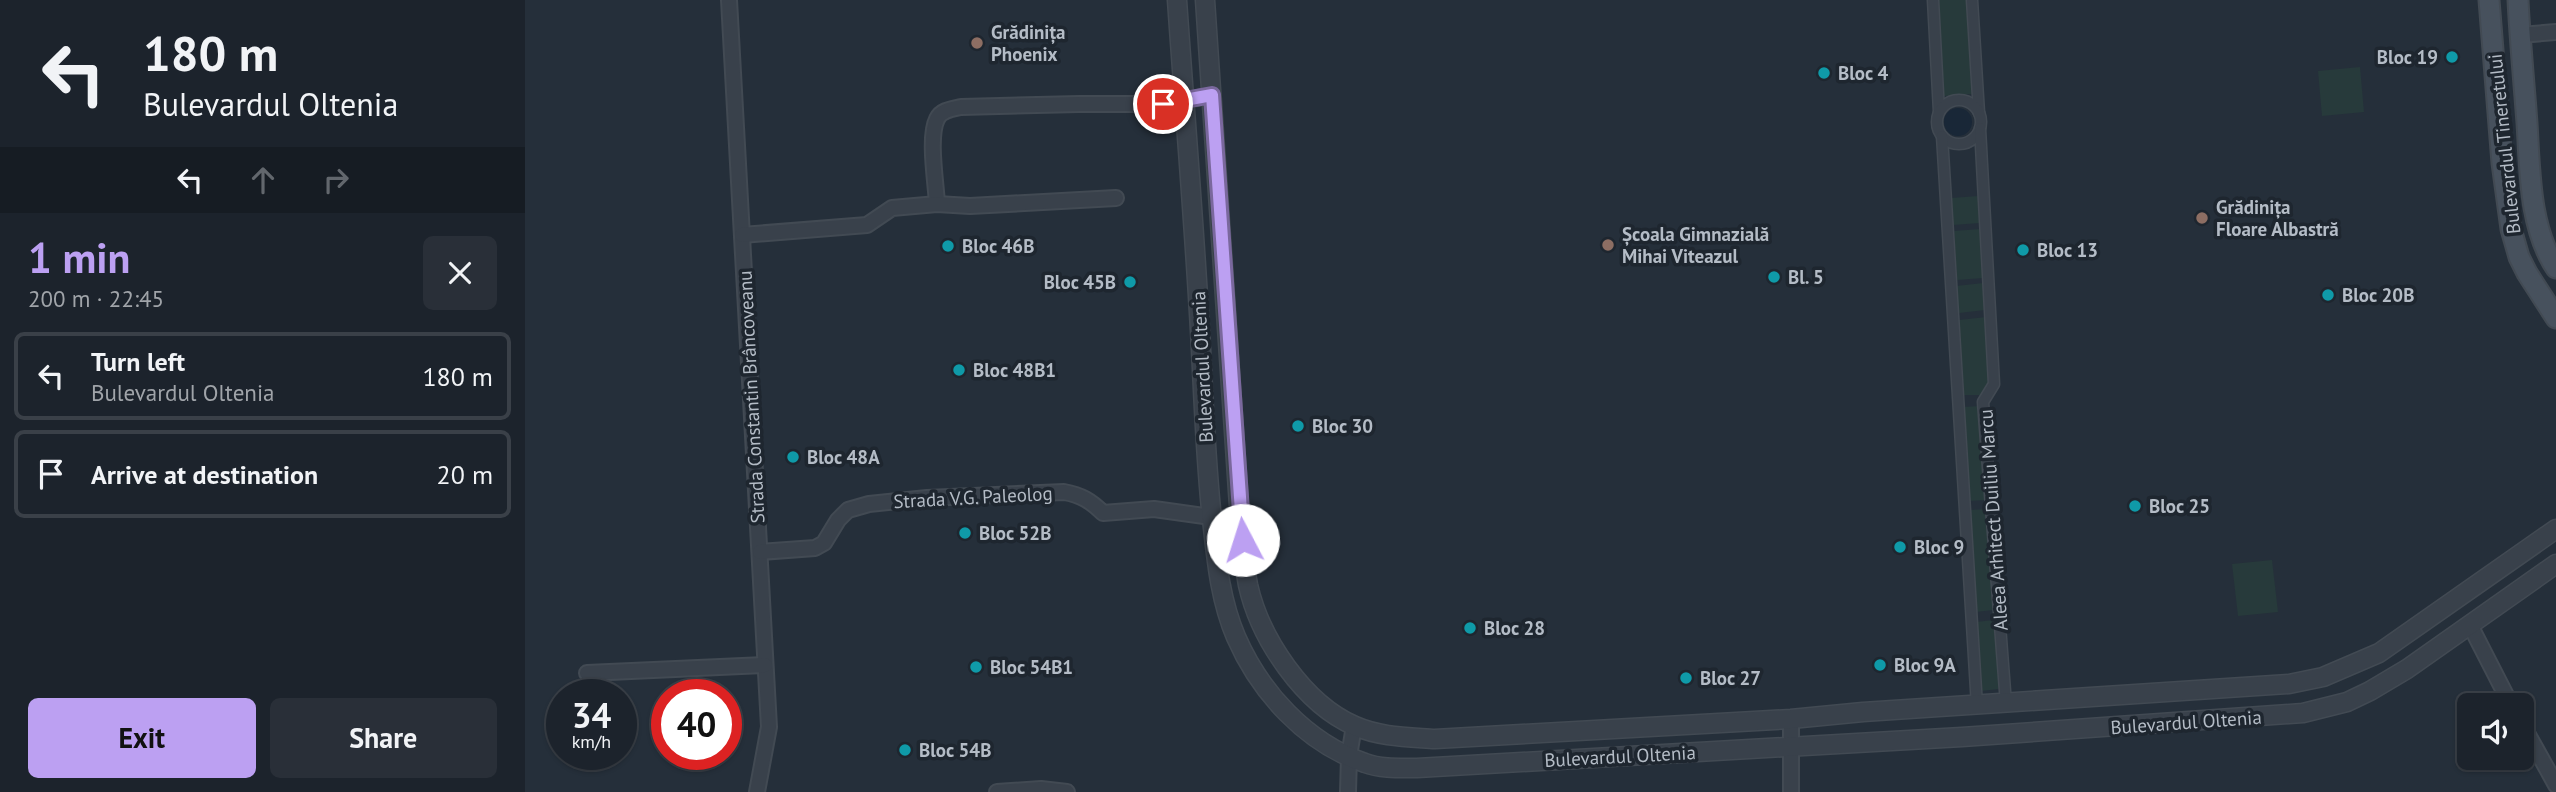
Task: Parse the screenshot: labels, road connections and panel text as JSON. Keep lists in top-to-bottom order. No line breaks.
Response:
{"streets":{"main road":["Bulevardul Tineretului"],"street":["Bulevardul Oltenia","Strada Constantin Brâncoveanu","Strada V.G. Paleolog","Aleea Arhitect Duiliu Marcu"]},"crossings":[["Bulevardul Oltenia","Strada V.G. Paleolog"],["Bulevardul Oltenia","Aleea Arhitect Duiliu Marcu"],["Strada Constantin Brâncoveanu","Strada V.G. Paleolog"]],"places":["Grădinița Phoenix","Bloc 19","Bloc 4","Grădinița Floare Albastră","Școala Gimnazială Mihai Viteazul","Bloc 46B","Bloc 13","Bl. 5","Bloc 45B","Bloc 20B","Bloc 48B1","Bloc 30","Bloc 48A","Bloc 25","Bloc 52B","Bloc 9","Bloc 28","Bloc 9A","Bloc 54B1","Bloc 27","Bloc 54B"],"page":{"turn":["180 m","Bulevardul Oltenia"],"heading":["1 min","200 m · 22:45"],"list":[{"name":"Turn left","note":"Bulevardul Oltenia","value":"180 m"},{"name":"Arrive at destination","value":"20 m"}],"speed":"34 km/h","limit":"40","buttons":["Exit","Share"]}}
